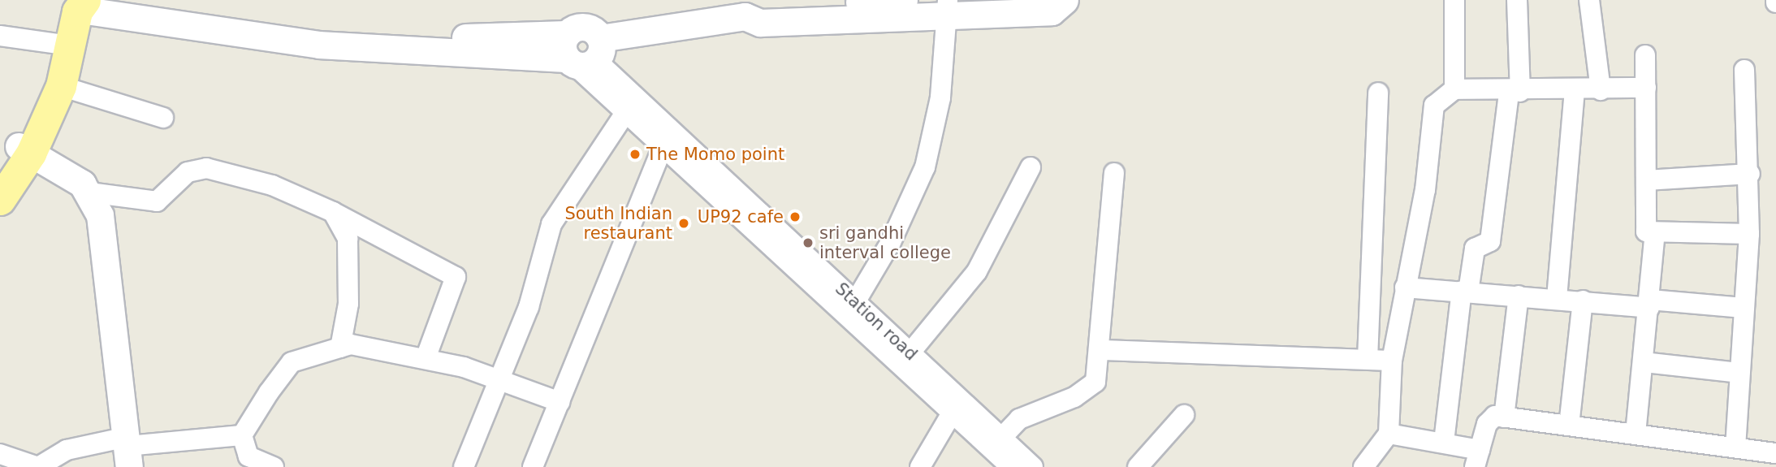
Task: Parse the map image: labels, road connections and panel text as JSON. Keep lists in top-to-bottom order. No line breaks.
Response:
{"streets":{"street":["Station road"]},"places":["The Momo point","UP92 cafe","South Indian restaurant","sri gandhi interval college"]}
